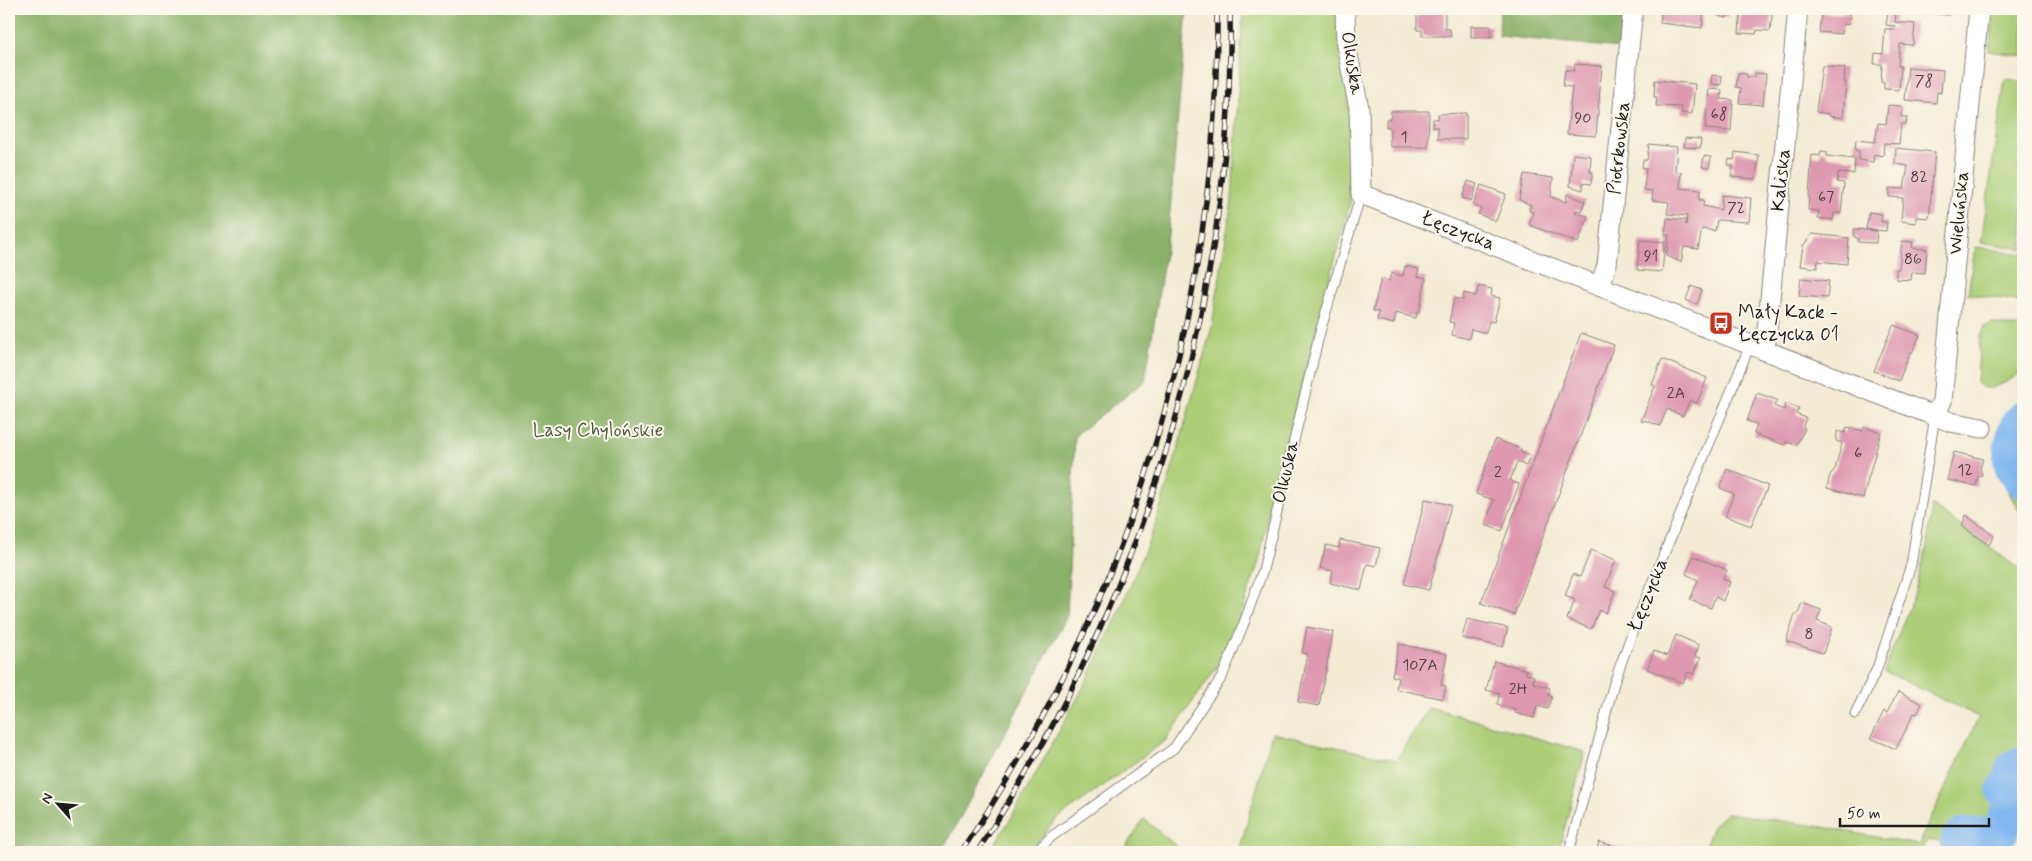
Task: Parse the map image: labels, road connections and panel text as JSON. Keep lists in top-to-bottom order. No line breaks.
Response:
{"streets":{"street":["Olkuska","Piotrkowska","Kaliska","Wieluńska","Łęczycka"]},"crossings":[["Olkuska","Łęczycka"],["Piotrkowska","Łęczycka"],["Kaliska","Łęczycka"],["Wieluńska","Łęczycka"]],"parks":["Lasy Chylońskie"],"places":{"bus stop":["Mały Kack - Łęczycka 01"]},"house_numbers":["78","68","90","1","82","67","72","91","86","2A","6","12","2","8","107A","2H"],"scale_bar":"50 m","north":"top left"}
